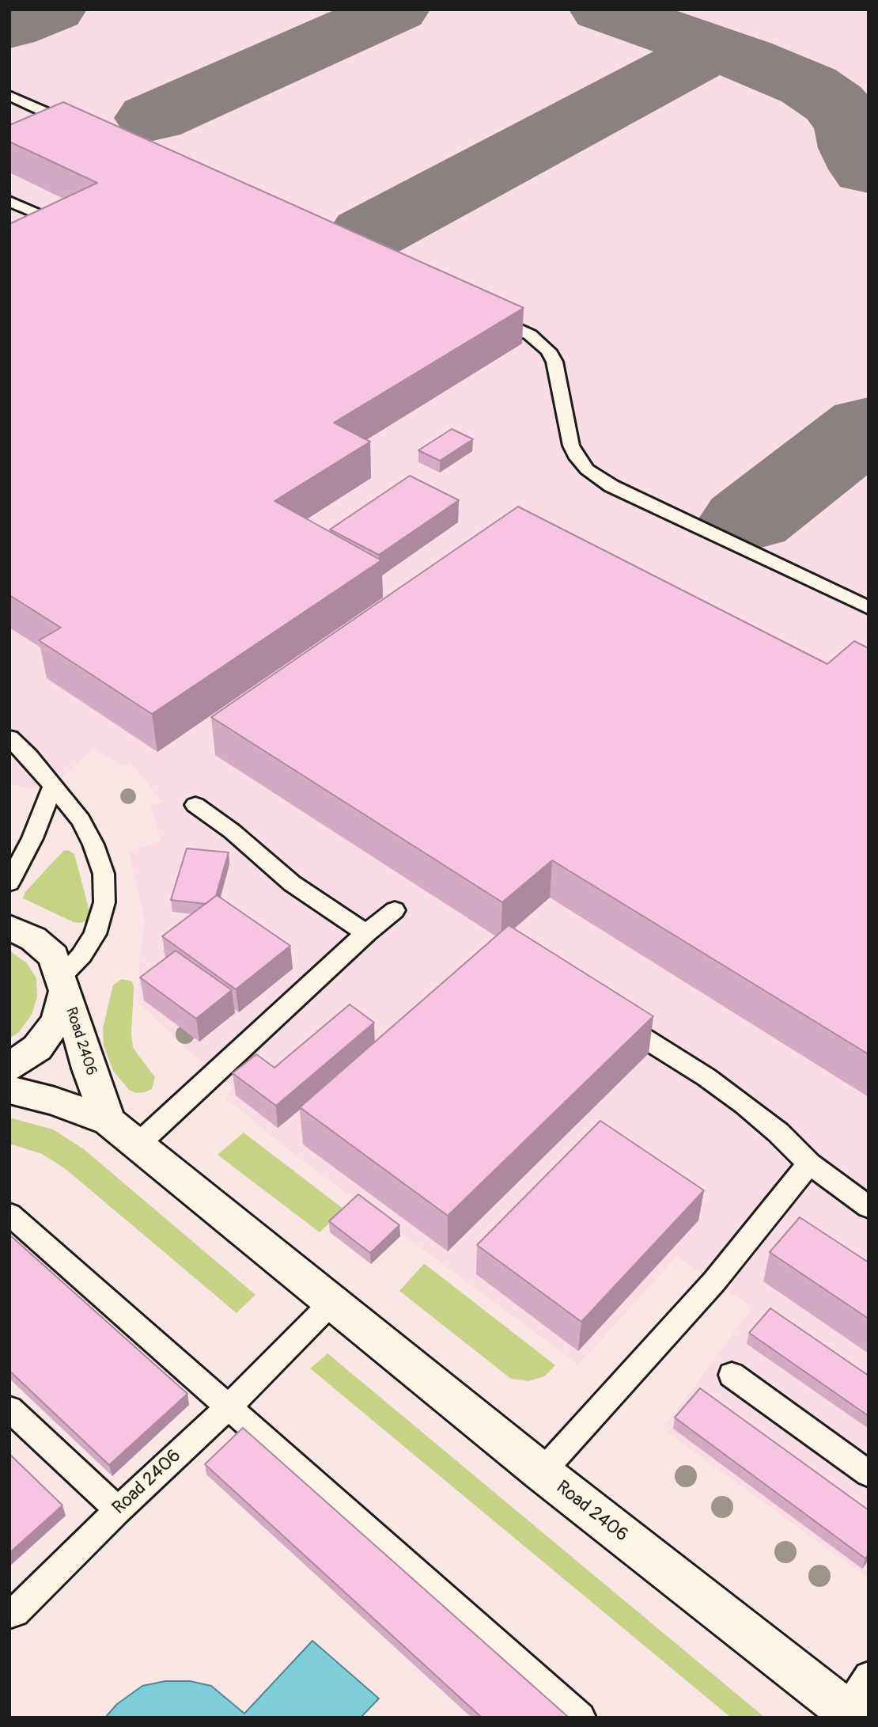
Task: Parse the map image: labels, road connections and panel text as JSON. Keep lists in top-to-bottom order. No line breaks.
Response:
{"streets":{"street":["Road 2406"]}}
